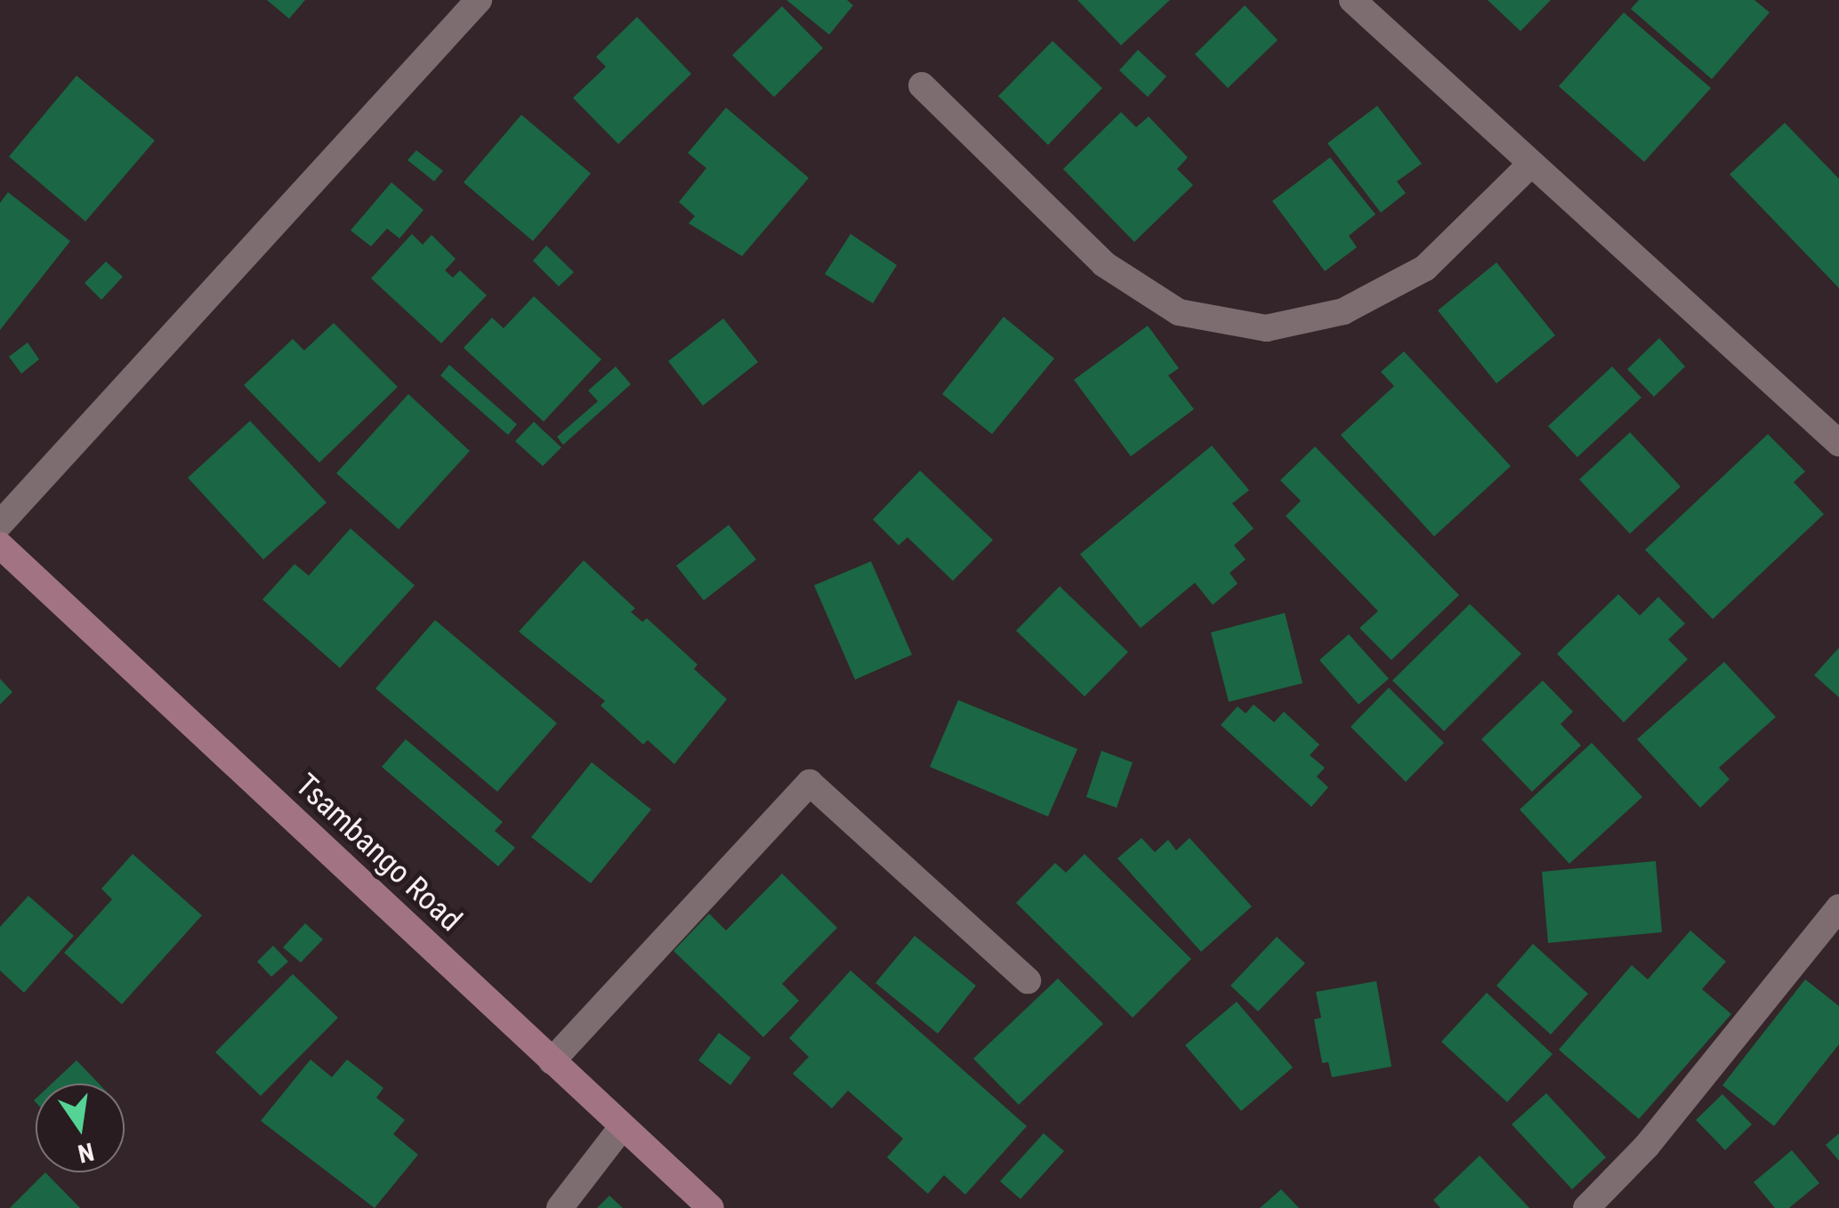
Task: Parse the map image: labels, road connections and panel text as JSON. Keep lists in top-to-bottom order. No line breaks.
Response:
{"streets":{"street":["Tsambango Road"]},"north":"bottom"}
